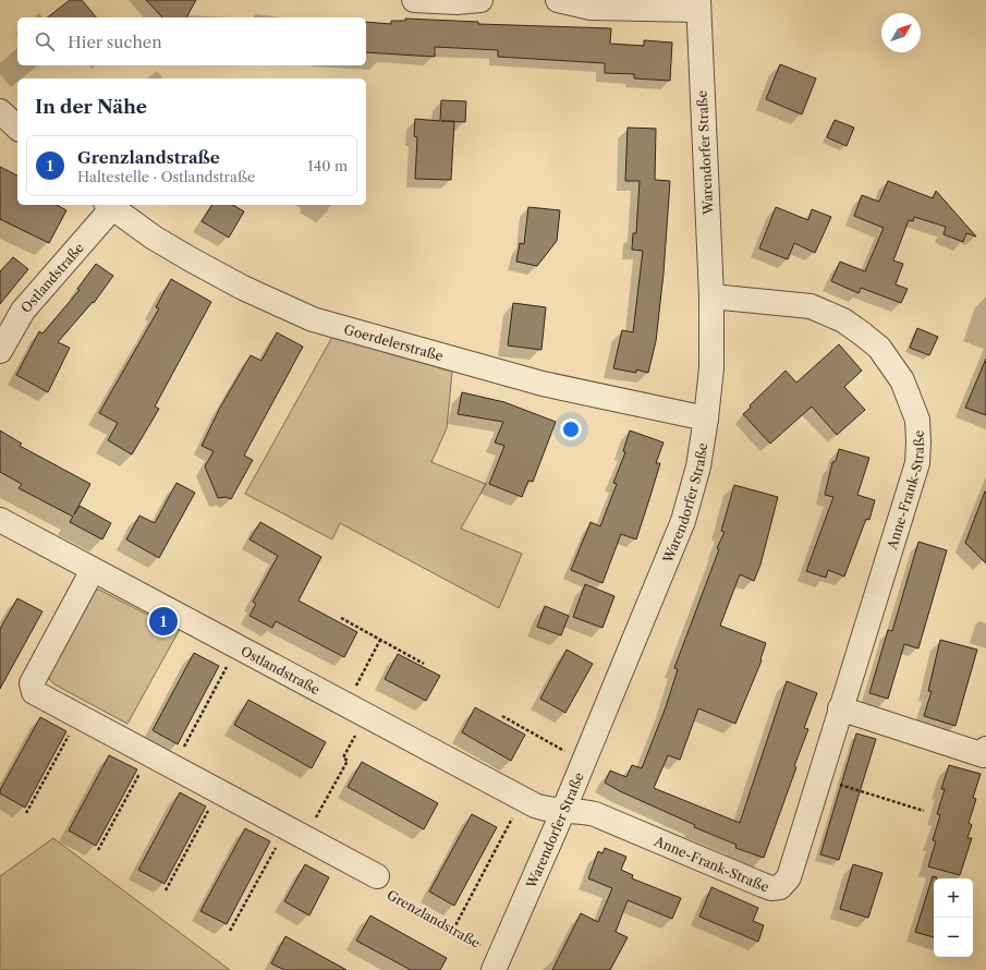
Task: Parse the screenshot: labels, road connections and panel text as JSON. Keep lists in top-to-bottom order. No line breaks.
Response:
{"streets":{"street":["Warendorfer Straße","Ostlandstraße","Goerdelerstraße","Anne-Frank-Straße","Grenzlandstraße"]},"crossings":[["Warendorfer Straße","Ostlandstraße"],["Warendorfer Straße","Goerdelerstraße"],["Warendorfer Straße","Anne-Frank-Straße"],["Warendorfer Straße","Grenzlandstraße"],["Ostlandstraße","Goerdelerstraße"],["Ostlandstraße","Anne-Frank-Straße"],["Ostlandstraße","Grenzlandstraße"]],"north":"top right","page":{"search":"Hier suchen","heading":"In der Nähe","list":[{"mark":"1","name":"Grenzlandstraße","note":"Haltestelle · Ostlandstraße","value":"140 m"}],"pins":"1","map_buttons":["+","−"]}}
